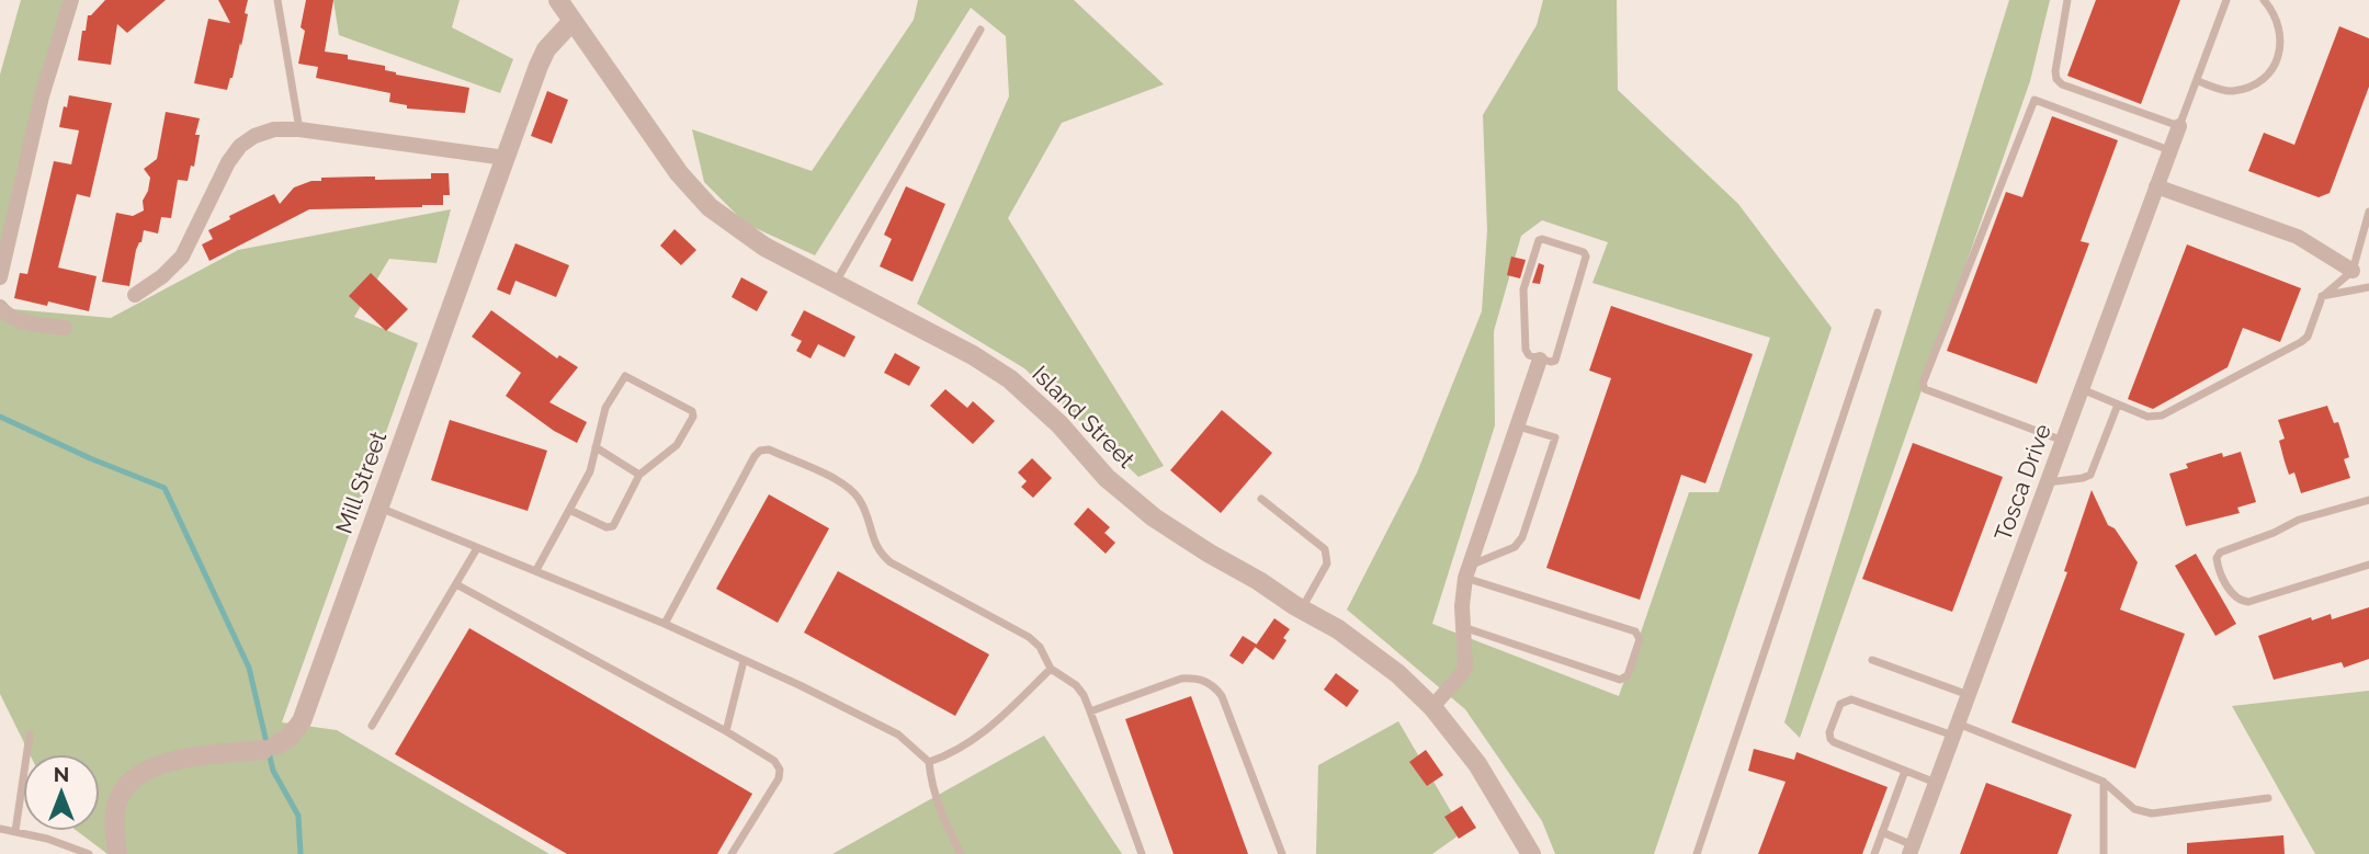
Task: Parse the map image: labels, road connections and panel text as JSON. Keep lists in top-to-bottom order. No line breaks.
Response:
{"streets":{"street":["Island Street","Mill Street","Tosca Drive"]},"crossings":[["Island Street","Mill Street"]],"north":"top"}
